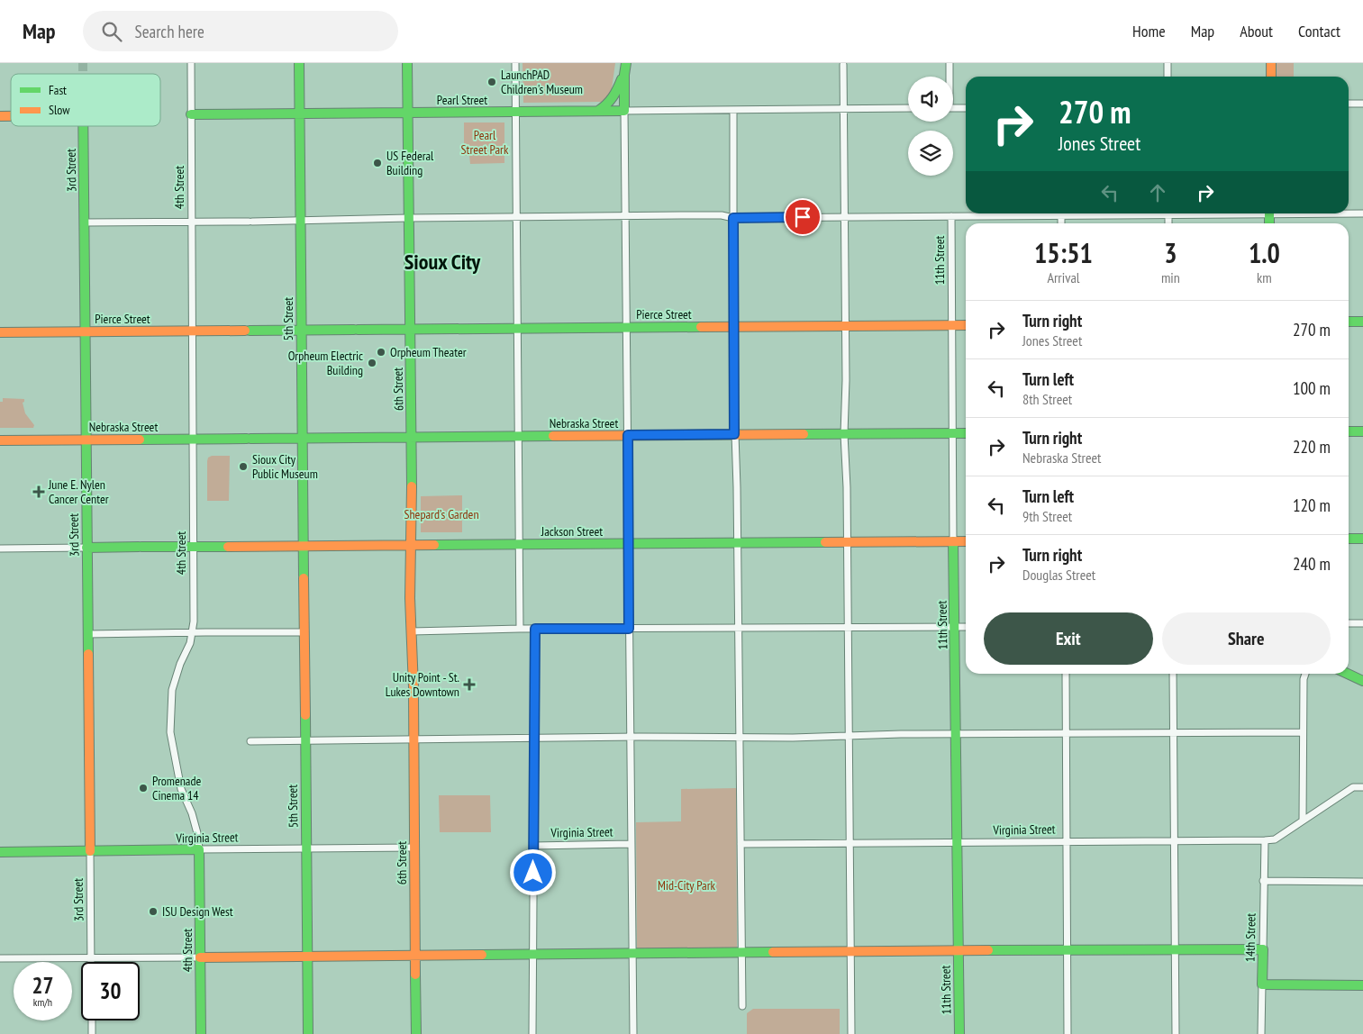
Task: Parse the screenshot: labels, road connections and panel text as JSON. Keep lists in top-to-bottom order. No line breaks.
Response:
{"streets":{"main road":["Pearl Street","3rd Street","4th Street","11th Street","Pierce Street","5th Street","6th Street","Nebraska Street","Jackson Street","Virginia Street","14th Street"]},"crossings":[["Pearl Street","4th Street"],["Pearl Street","5th Street"],["Pearl Street","6th Street"],["3rd Street","Pierce Street"],["3rd Street","Nebraska Street"],["3rd Street","Jackson Street"],["3rd Street","Virginia Street"],["4th Street","Pierce Street"],["4th Street","Nebraska Street"],["4th Street","Jackson Street"],["4th Street","Virginia Street"],["11th Street","Pierce Street"],["11th Street","Nebraska Street"],["11th Street","Jackson Street"],["11th Street","Virginia Street"],["Pierce Street","5th Street"],["Pierce Street","6th Street"],["5th Street","Nebraska Street"],["5th Street","Jackson Street"],["5th Street","Virginia Street"],["6th Street","Nebraska Street"],["6th Street","Jackson Street"],["6th Street","Virginia Street"],["Virginia Street","14th Street"]],"districts":["Sioux City"],"parks":["Pearl Street Park","Shepard’s Garden","Mid-City Park"],"places":{"other":["LaunchPAD Children's Museum","US Federal Building","Orpheum Theater","Orpheum Electric Building","Sioux City Public Museum","Promenade Cinema 14","ISU Design West"],"health":["June E. Nylen Cancer Center","Unity Point - St. Lukes Downtown"]},"legend":["Fast","Slow"],"page":{"header":"Map","search":"Search here","nav":["Home","Map","About","Contact"],"turn":["270 m","Jones Street"],"eta":["15:51","Arrival","3","min","1.0","km"],"list":[{"name":"Turn right","note":"Jones Street","value":"270 m"},{"name":"Turn left","note":"8th Street","value":"100 m"},{"name":"Turn right","note":"Nebraska Street","value":"220 m"},{"name":"Turn left","note":"9th Street","value":"120 m"},{"name":"Turn right","note":"Douglas Street","value":"240 m"}],"buttons":["Exit","Share"],"speed":"27 km/h","limit":"30"}}
